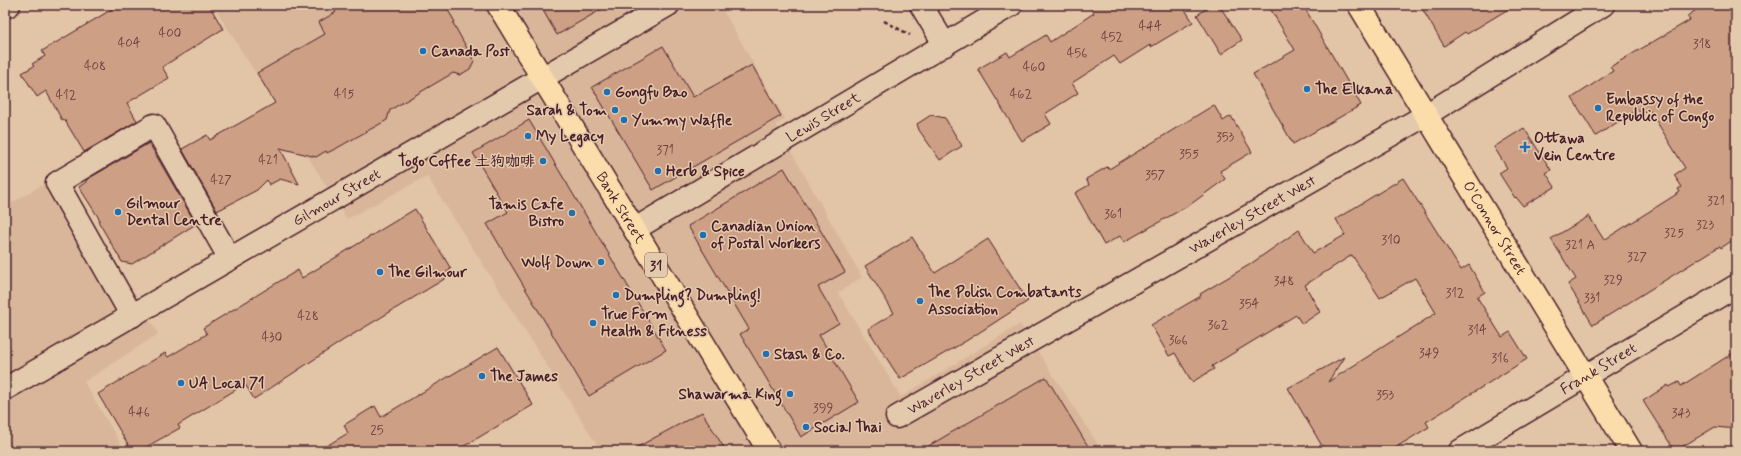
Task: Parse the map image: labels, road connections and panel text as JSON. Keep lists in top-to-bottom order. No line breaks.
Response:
{"streets":{"main road":["Bank Street","O'Connor Street","31"],"street":["Lewis Street","Gilmour Street","Waverley Street West","Frank Street"]},"crossings":[["Lewis Street","Bank Street"],["Gilmour Street","Bank Street"],["Waverley Street West","O'Connor Street"],["O'Connor Street","Frank Street"]],"places":{"other":["Canada Post","The Elkana","Gongfu Bao","Embassy of the Republic of Congo","Sarah & Tom","Yummy Waffle","My Legacy","Togo Coffee 土狗咖啡","Herb & Spice","Gilmour Dental Centre","Tamis Cafe Bistro","Canadian Union of Postal Workers","Wolf Down","The Gilmour","Dumpling? Dumpling!","The Polish Combatants Association","True Form Health & Fitness","Stash & Co.","The James","UA Local 71","Shawarma King","Social Thai"],"health":["Ottawa Vein Centre"]},"house_numbers":["444","400","452","404","318","456","408","460","415","462","412","353","371","355","421","357","427","321","361","323","325","310","321 A","327","329","348","312","331","354","428","362","314","430","366","349","316","353","399","446","343","25"]}
